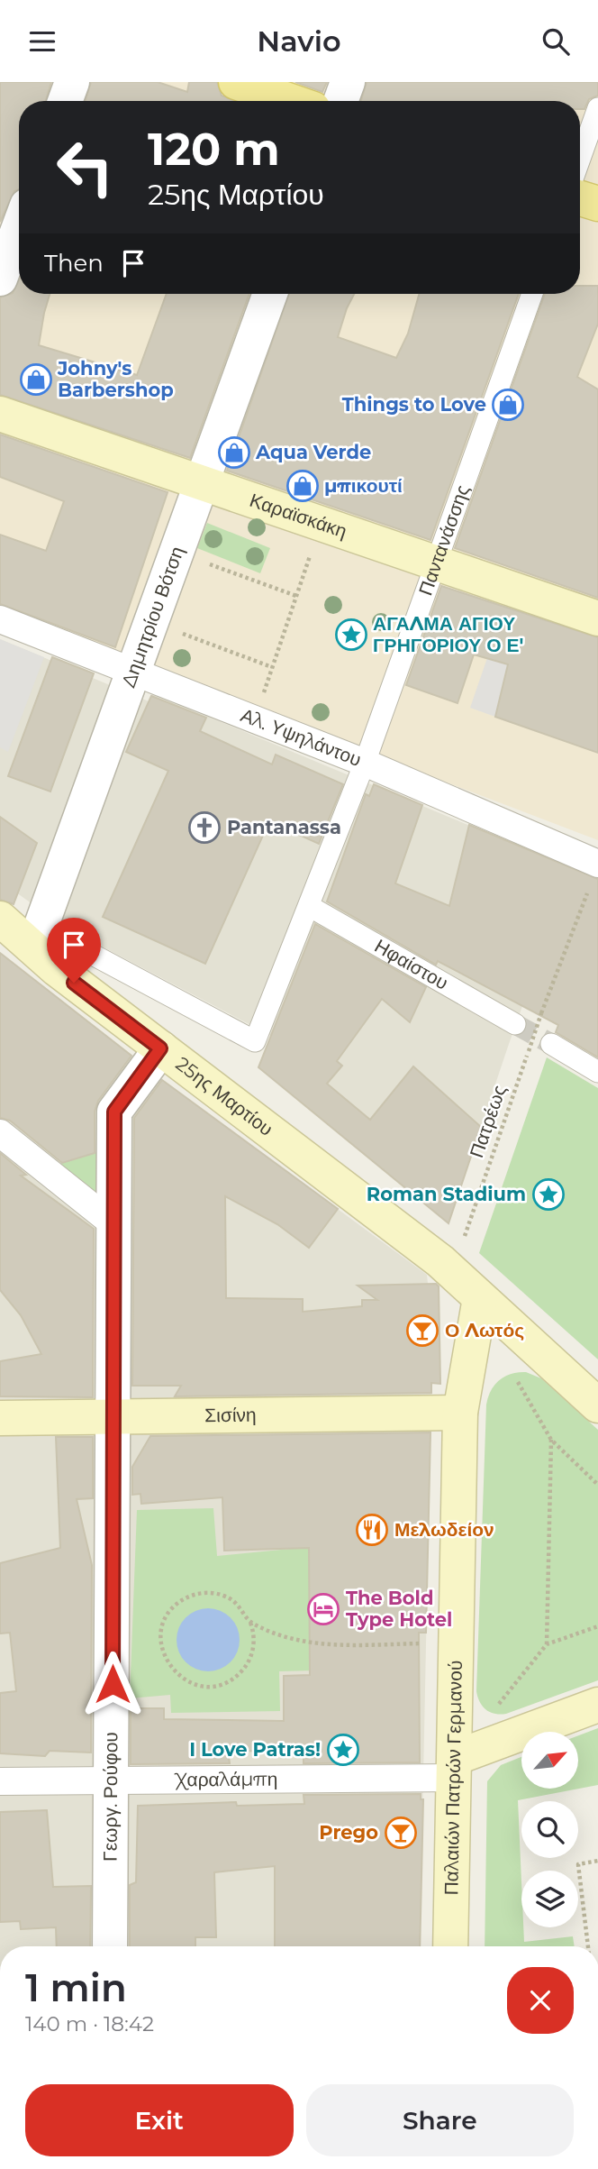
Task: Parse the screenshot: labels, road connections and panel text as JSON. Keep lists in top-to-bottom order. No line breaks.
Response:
{"streets":{"main road":["Καραϊσκάκη","25ης Μαρτίου","Σισίνη","Παλαιών Πατρών Γερμανού"],"street":["Παντανάσσης","Δημητρίου Βότση","Αλ. Υψηλάντου","Ηφαίστου","Χαραλάμπη","Γεωργ. Ρούφου"],"path":["Πατρέως"]},"crossings":[["Καραϊσκάκη","Παντανάσσης"],["Καραϊσκάκη","Δημητρίου Βότση"],["Παντανάσσης","Δημητρίου Βότση"],["Παντανάσσης","Αλ. Υψηλάντου"],["Παντανάσσης","Ηφαίστου"],["Παντανάσσης","25ης Μαρτίου"],["Δημητρίου Βότση","Αλ. Υψηλάντου"],["Δημητρίου Βότση","25ης Μαρτίου"],["Αλ. Υψηλάντου","Πατρέως"],["25ης Μαρτίου","Πατρέως"],["25ης Μαρτίου","Παλαιών Πατρών Γερμανού"],["25ης Μαρτίου","Γεωργ. Ρούφου"],["Σισίνη","Παλαιών Πατρών Γερμανού"],["Σισίνη","Γεωργ. Ρούφου"],["Παλαιών Πατρών Γερμανού","Χαραλάμπη"],["Χαραλάμπη","Γεωργ. Ρούφου"]],"places":{"shop":["Johny's Barbershop","Things to Love","Aqua Verde","μπικουτί"],"place":["ΑΓΑΛΜΑ ΑΓΙΟΥ ΓΡΗΓΟΡΙΟΥ Ο Ε'","Roman Stadium","I Love Patras!"],"church":["Pantanassa"],"bar":["Ο Λωτός","Prego"],"restaurant":["Μελωδείον"],"hotel":["The Bold Type Hotel"]},"north":"top right","page":{"header":"Navio","turn":["120 m","25ης Μαρτίου"],"then":"Then","heading":["1 min","140 m · 18:42"],"buttons":["Exit","Share"]}}
